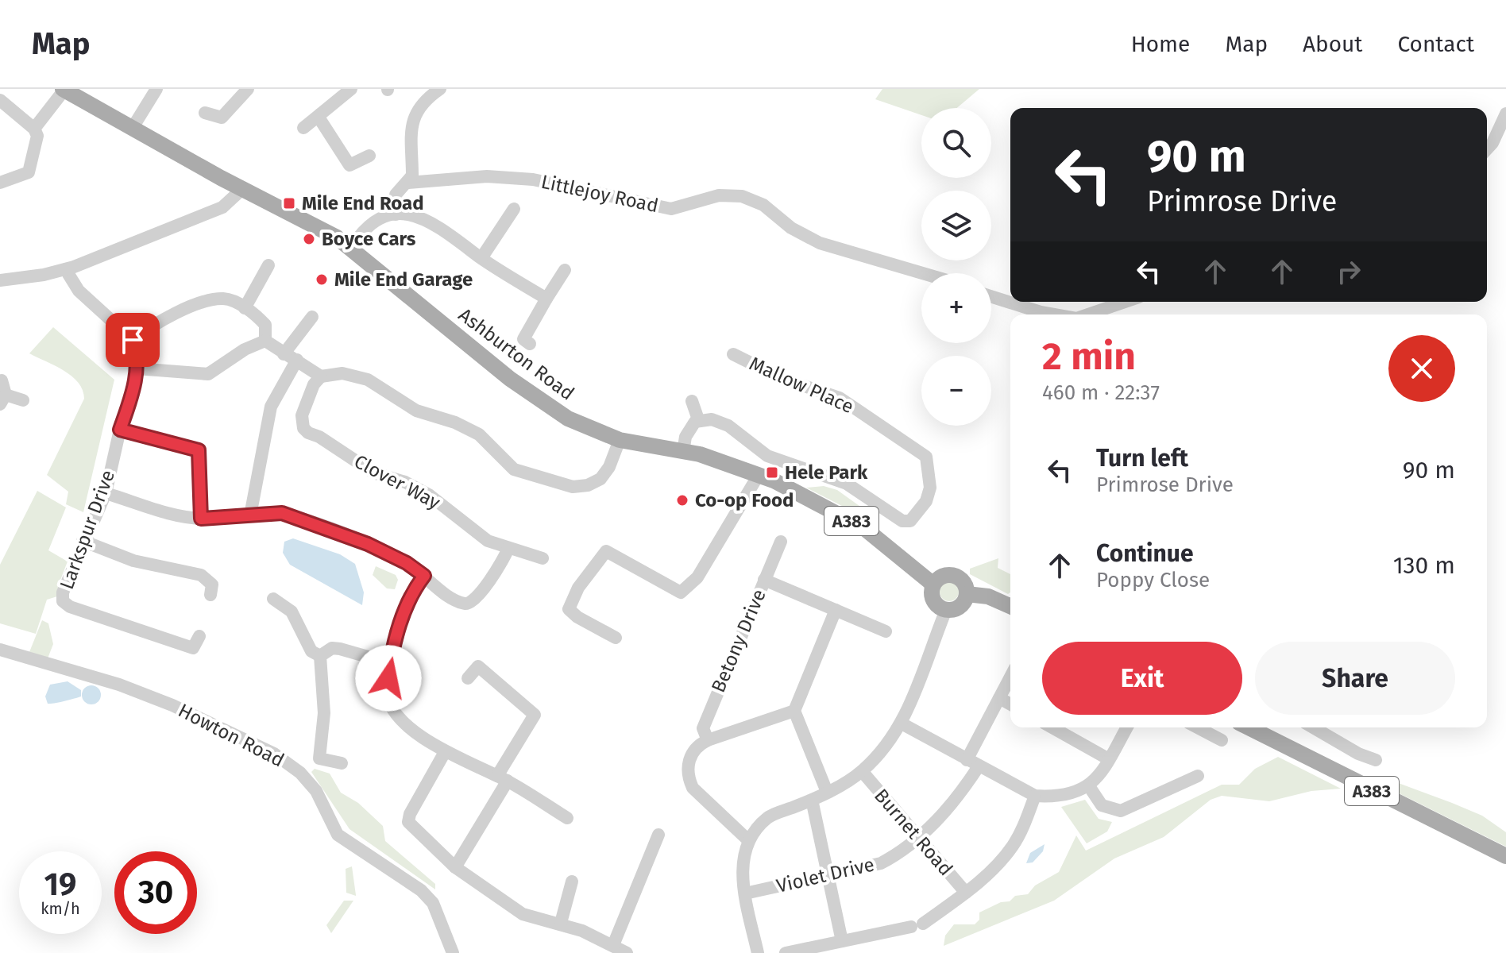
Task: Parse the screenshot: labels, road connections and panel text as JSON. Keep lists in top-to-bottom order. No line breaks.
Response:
{"streets":{"main road":["Ashburton Road","A383"],"street":["Littlejoy Road","Mallow Place","Clover Way","Larkspur Drive","Betony Drive","Howton Road","Burnet Road","Violet Drive"]},"crossings":[["Burnet Road","Violet Drive"]],"places":{"transit":["Mile End Road","Hele Park"],"other":["Boyce Cars","Mile End Garage","Co-op Food"]},"page":{"header":"Map","nav":["Home","Map","About","Contact"],"map_buttons":["+","−"],"turn":["90 m","Primrose Drive"],"heading":["2 min","460 m · 22:37"],"list":[{"name":"Turn left","note":"Primrose Drive","value":"90 m"},{"name":"Continue","note":"Poppy Close","value":"130 m"}],"buttons":["Exit","Share"],"speed":"19 km/h","limit":"30"}}
